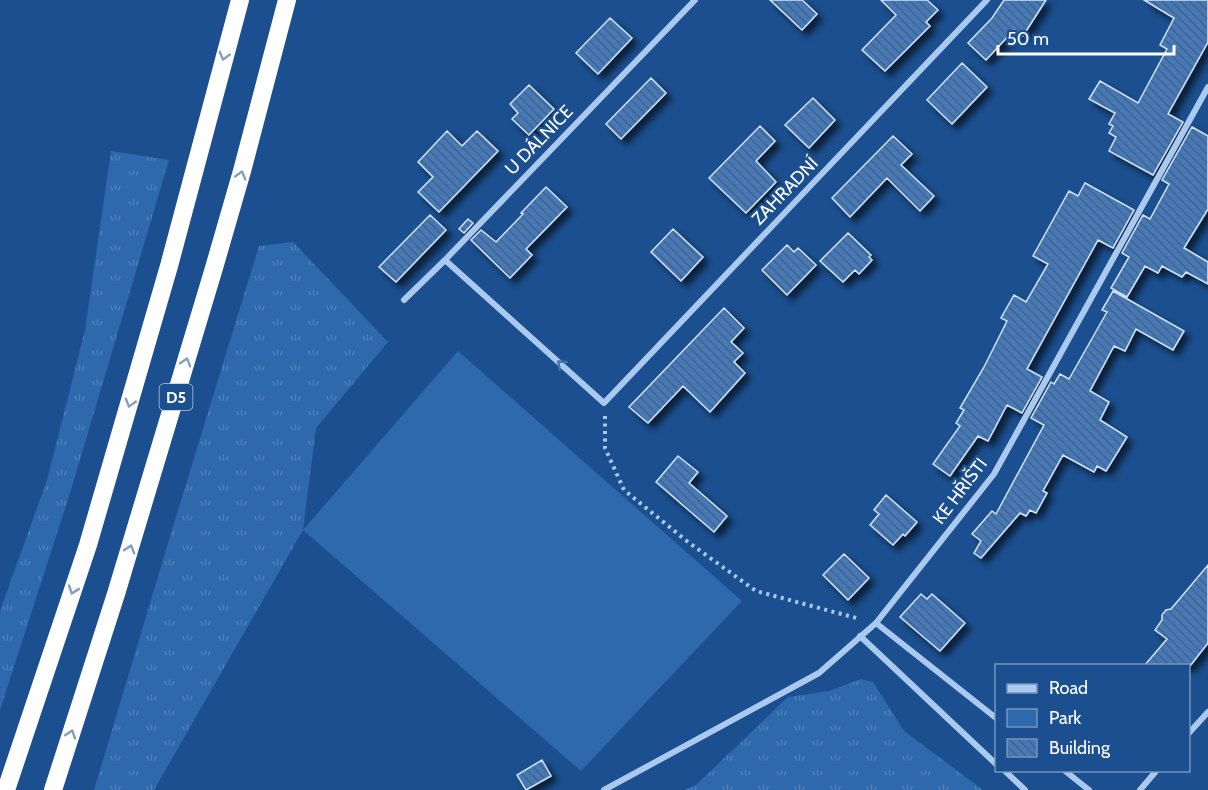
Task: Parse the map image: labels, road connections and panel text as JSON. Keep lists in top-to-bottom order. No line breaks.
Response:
{"streets":{"highway":["D5"],"street":["U DÁLNICE","ZAHRADNÍ","KE HŘIŠTI"]},"legend":["Road","Park","Building"],"scale_bar":"50 m"}
